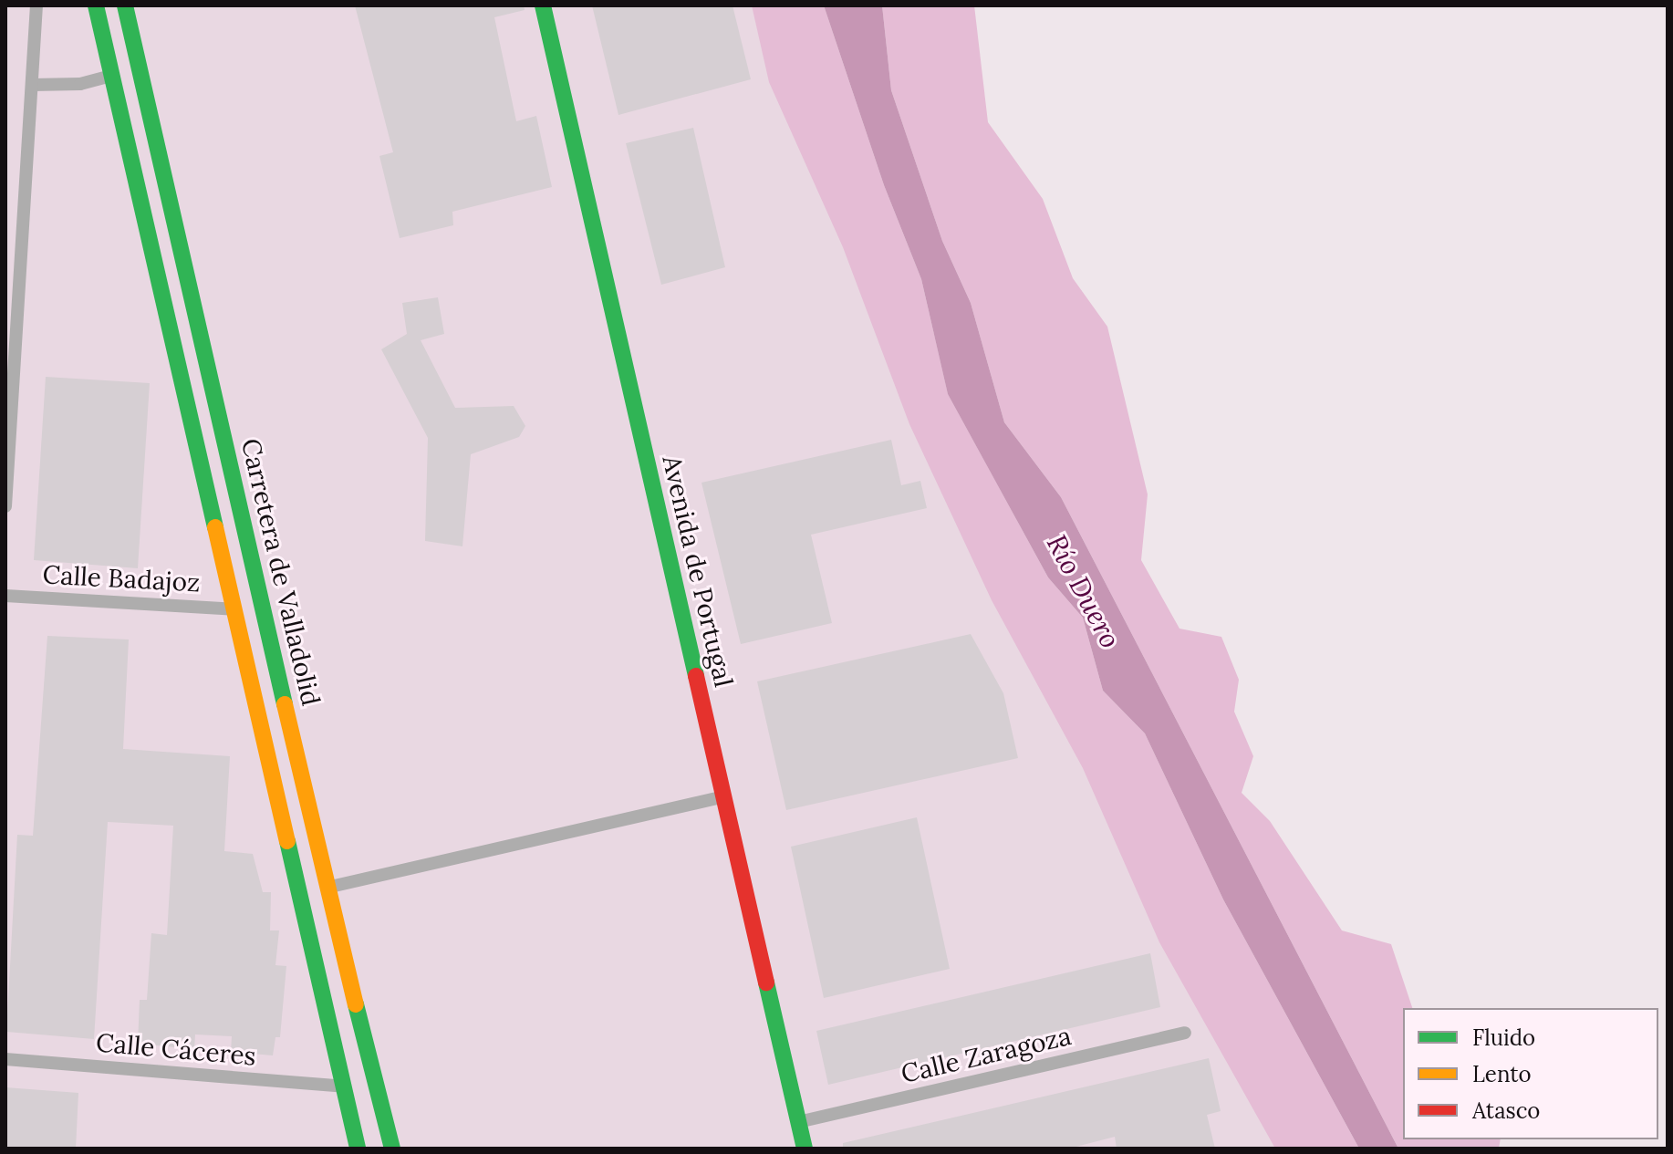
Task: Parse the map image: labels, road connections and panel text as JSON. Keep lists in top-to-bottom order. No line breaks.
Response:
{"streets":{"main road":["Avenida de Portugal","Carretera de Valladolid"],"street":["Calle Badajoz","Calle Cáceres","Calle Zaragoza"]},"crossings":[["Avenida de Portugal","Calle Zaragoza"]],"water":["Río Duero"],"legend":["Fluido","Lento","Atasco"]}
